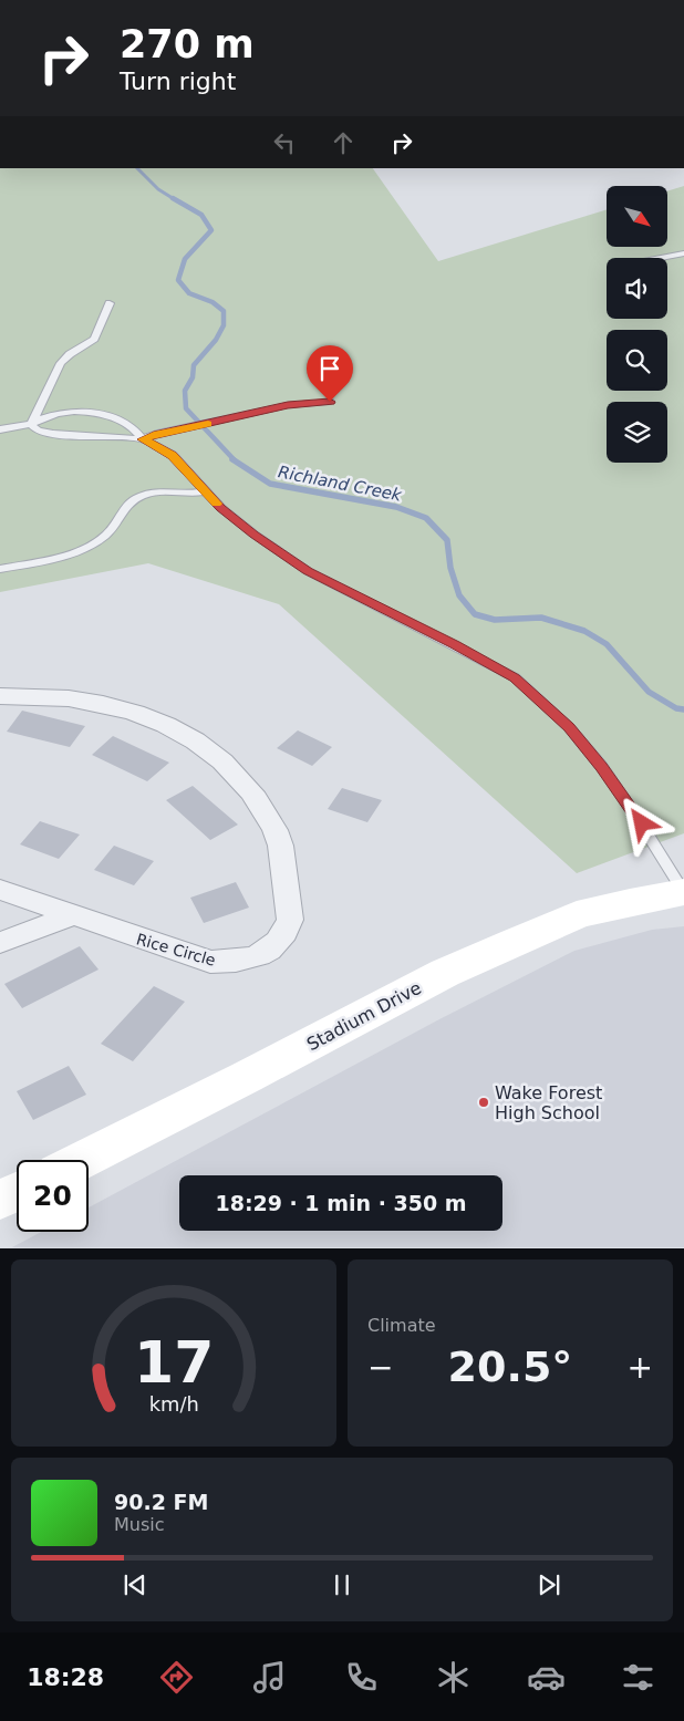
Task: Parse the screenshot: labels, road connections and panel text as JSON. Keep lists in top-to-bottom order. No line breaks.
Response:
{"streets":{"street":["Rice Circle","Stadium Drive"]},"water":["Richland Creek"],"places":["Wake Forest High School"],"north":"bottom right","page":{"turn":["270 m","Turn right"],"limit":"20","trip":"18:29 · 1 min · 350 m","tile":"Climate","heat":["−","20.5°","+"],"song":["90.2 FM","Music"],"tabs":"18:28","gauge":["17","km/h"]}}
